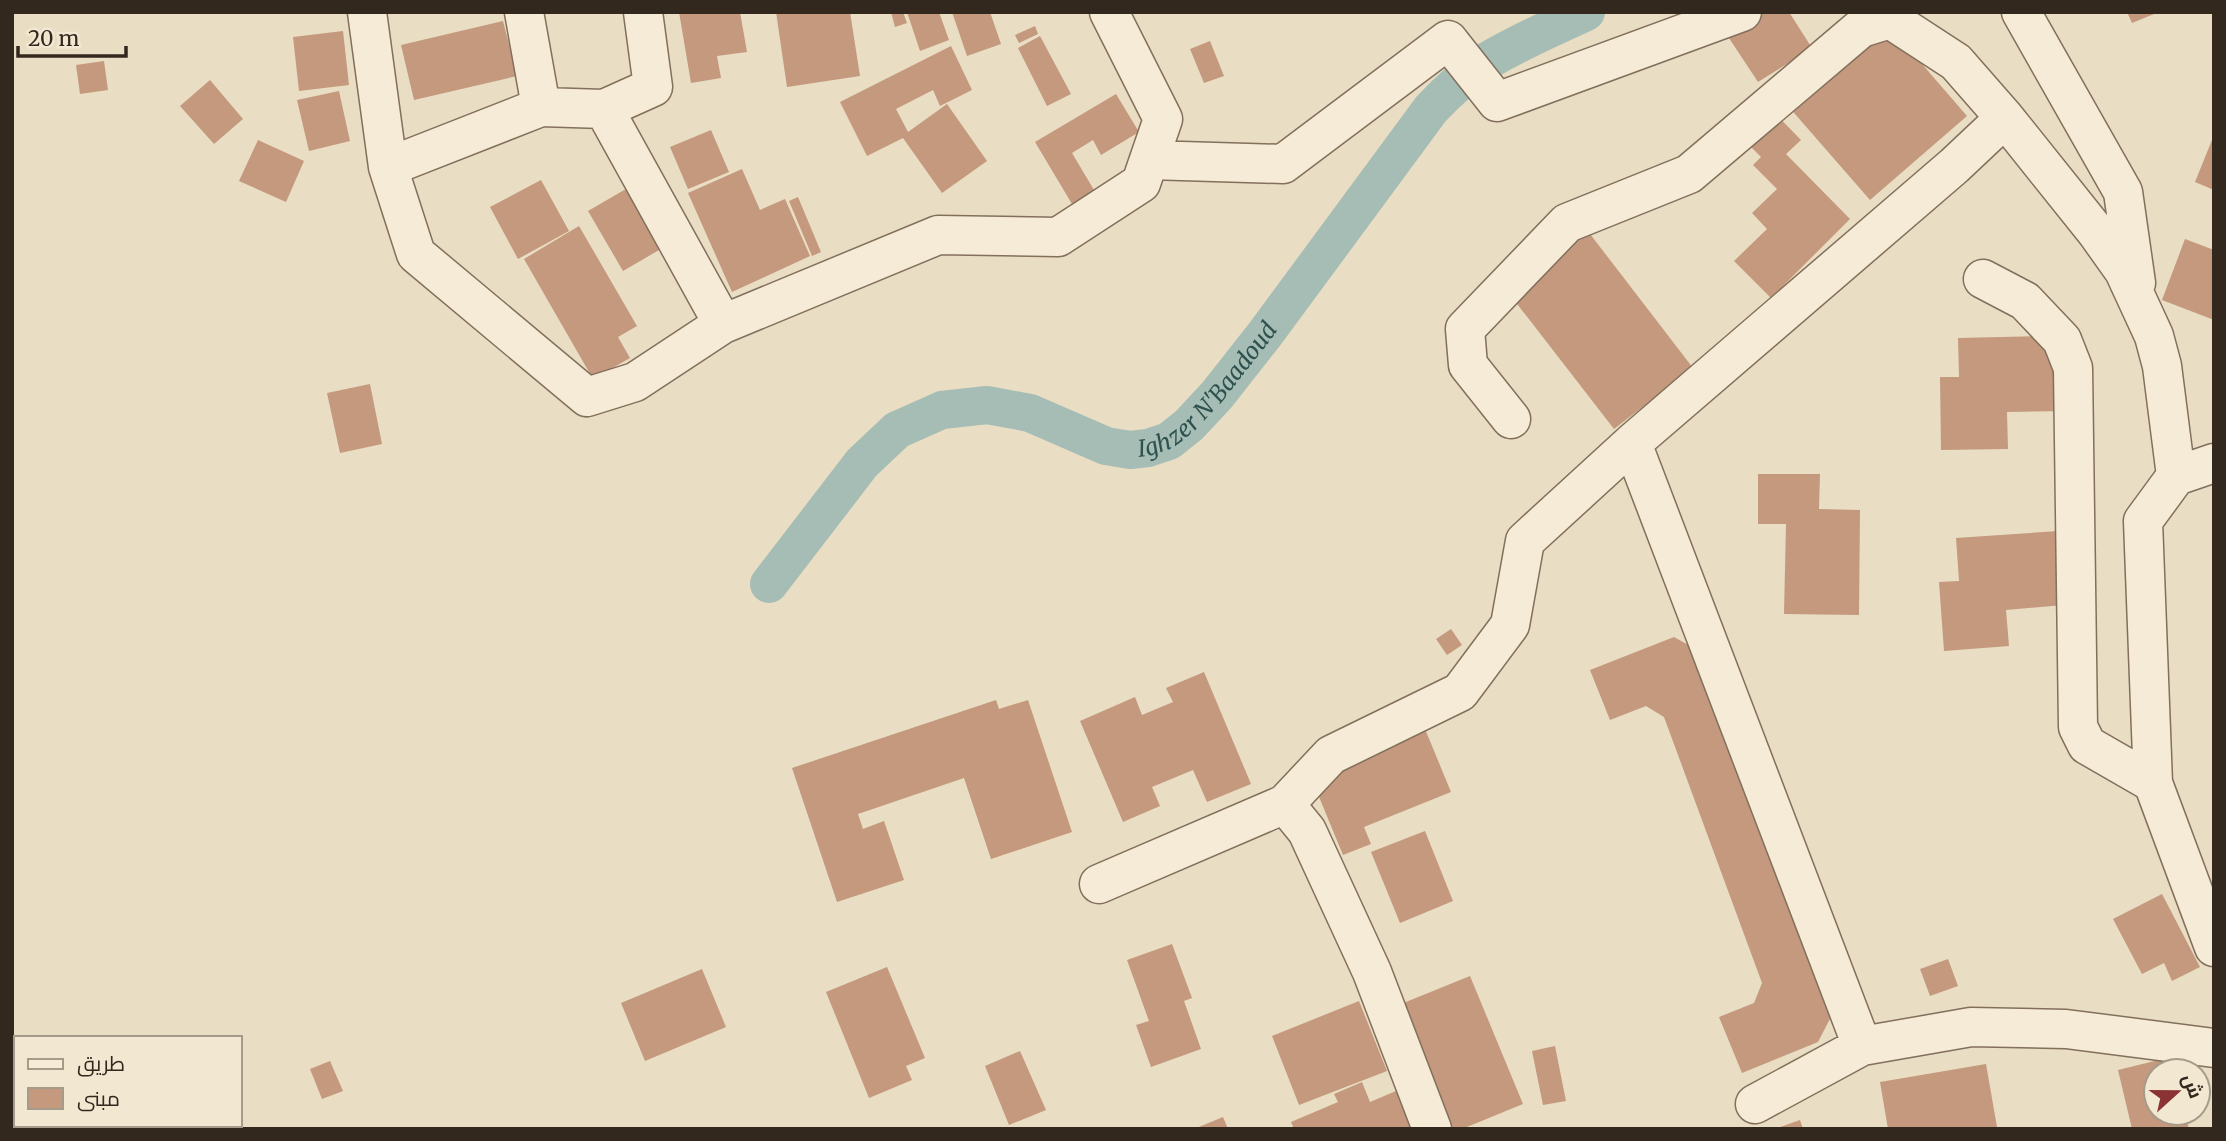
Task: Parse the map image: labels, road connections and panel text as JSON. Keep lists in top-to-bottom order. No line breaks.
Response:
{"water":["Ighzer N'Baadoud"],"legend":["طريق","مبنى"],"scale_bar":"20 m","north":"right"}
